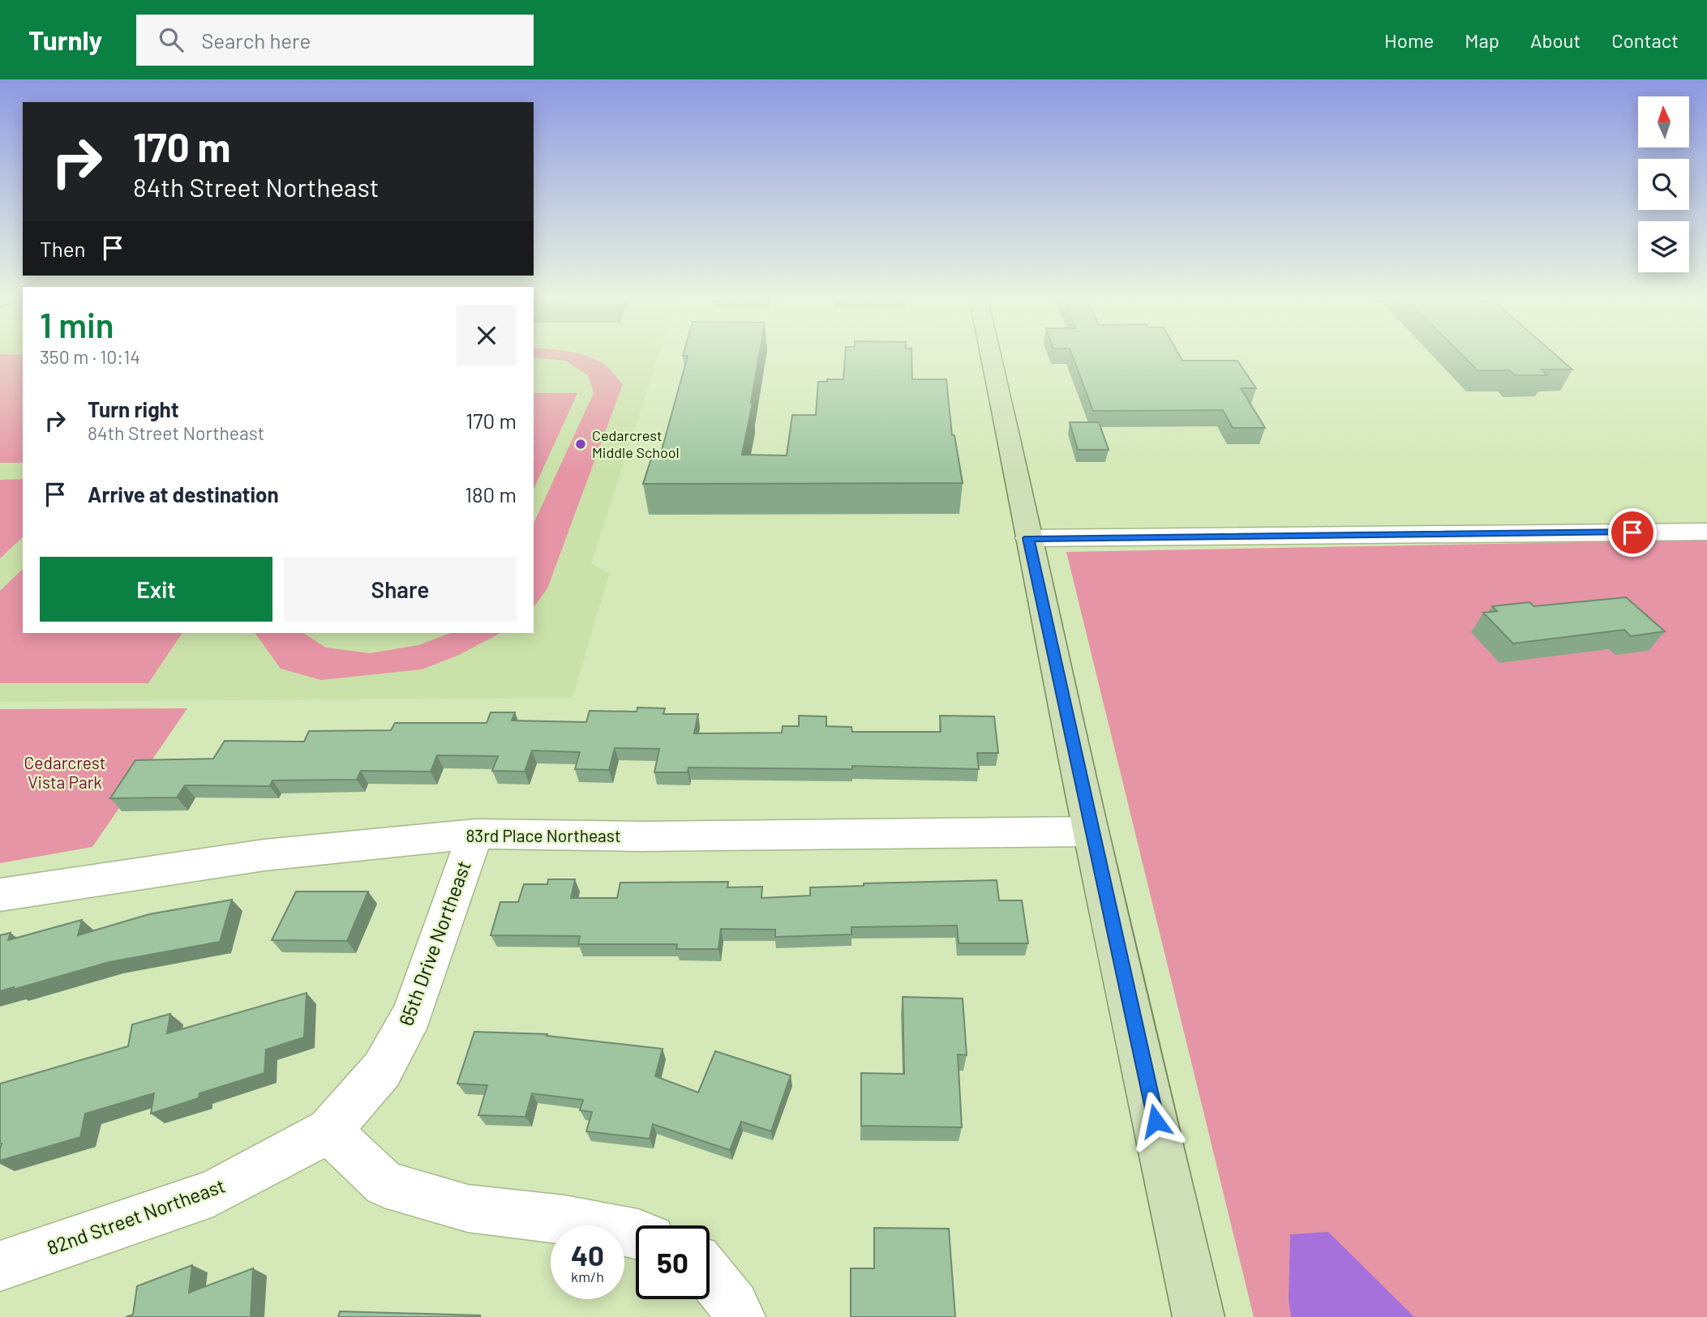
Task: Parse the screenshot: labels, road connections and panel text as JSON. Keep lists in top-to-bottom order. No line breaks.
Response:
{"streets":{"street":["83rd Place Northeast","65th Drive Northeast","82nd Street Northeast"]},"crossings":[["83rd Place Northeast","65th Drive Northeast"],["65th Drive Northeast","82nd Street Northeast"]],"parks":["Cedarcrest Vista Park"],"places":["Cedarcrest Middle School"],"north":"top","page":{"header":"Turnly","search":"Search here","nav":["Home","Map","About","Contact"],"turn":["170 m","84th Street Northeast"],"then":"Then","heading":["1 min","350 m · 10:14"],"list":[{"name":"Turn right","note":"84th Street Northeast","value":"170 m"},{"name":"Arrive at destination","value":"180 m"}],"buttons":["Exit","Share"],"speed":"40 km/h","limit":"50"}}
